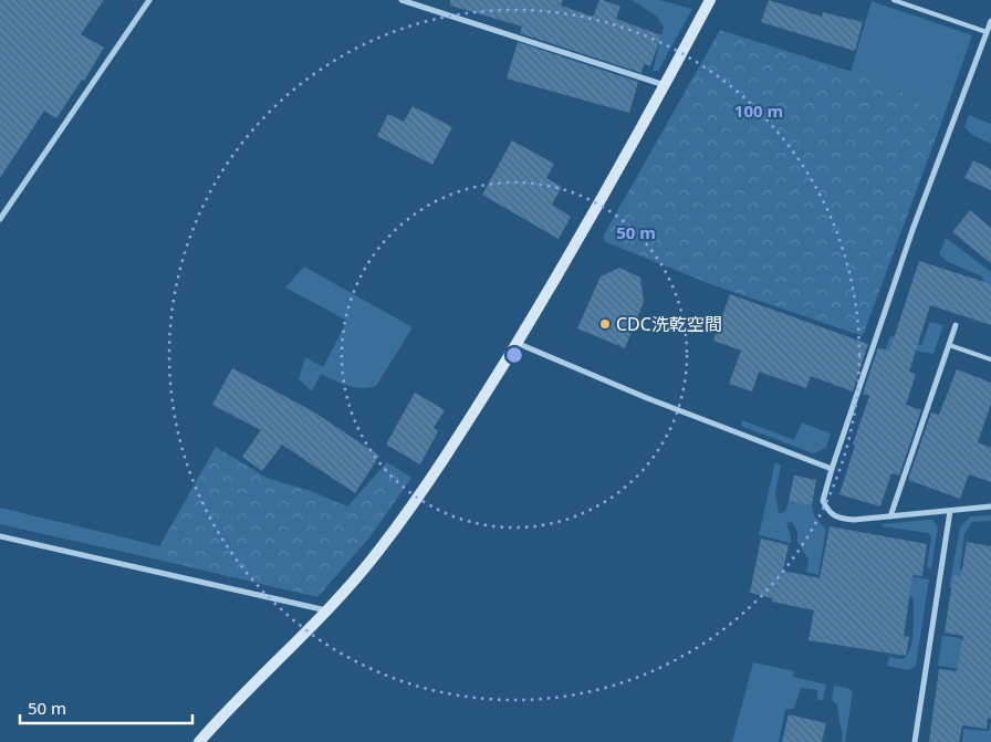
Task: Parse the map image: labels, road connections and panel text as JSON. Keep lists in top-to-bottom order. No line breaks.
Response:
{"places":["CDC洗乾空間"],"scale_bar":"50 m","rings":["100 m","50 m"]}
